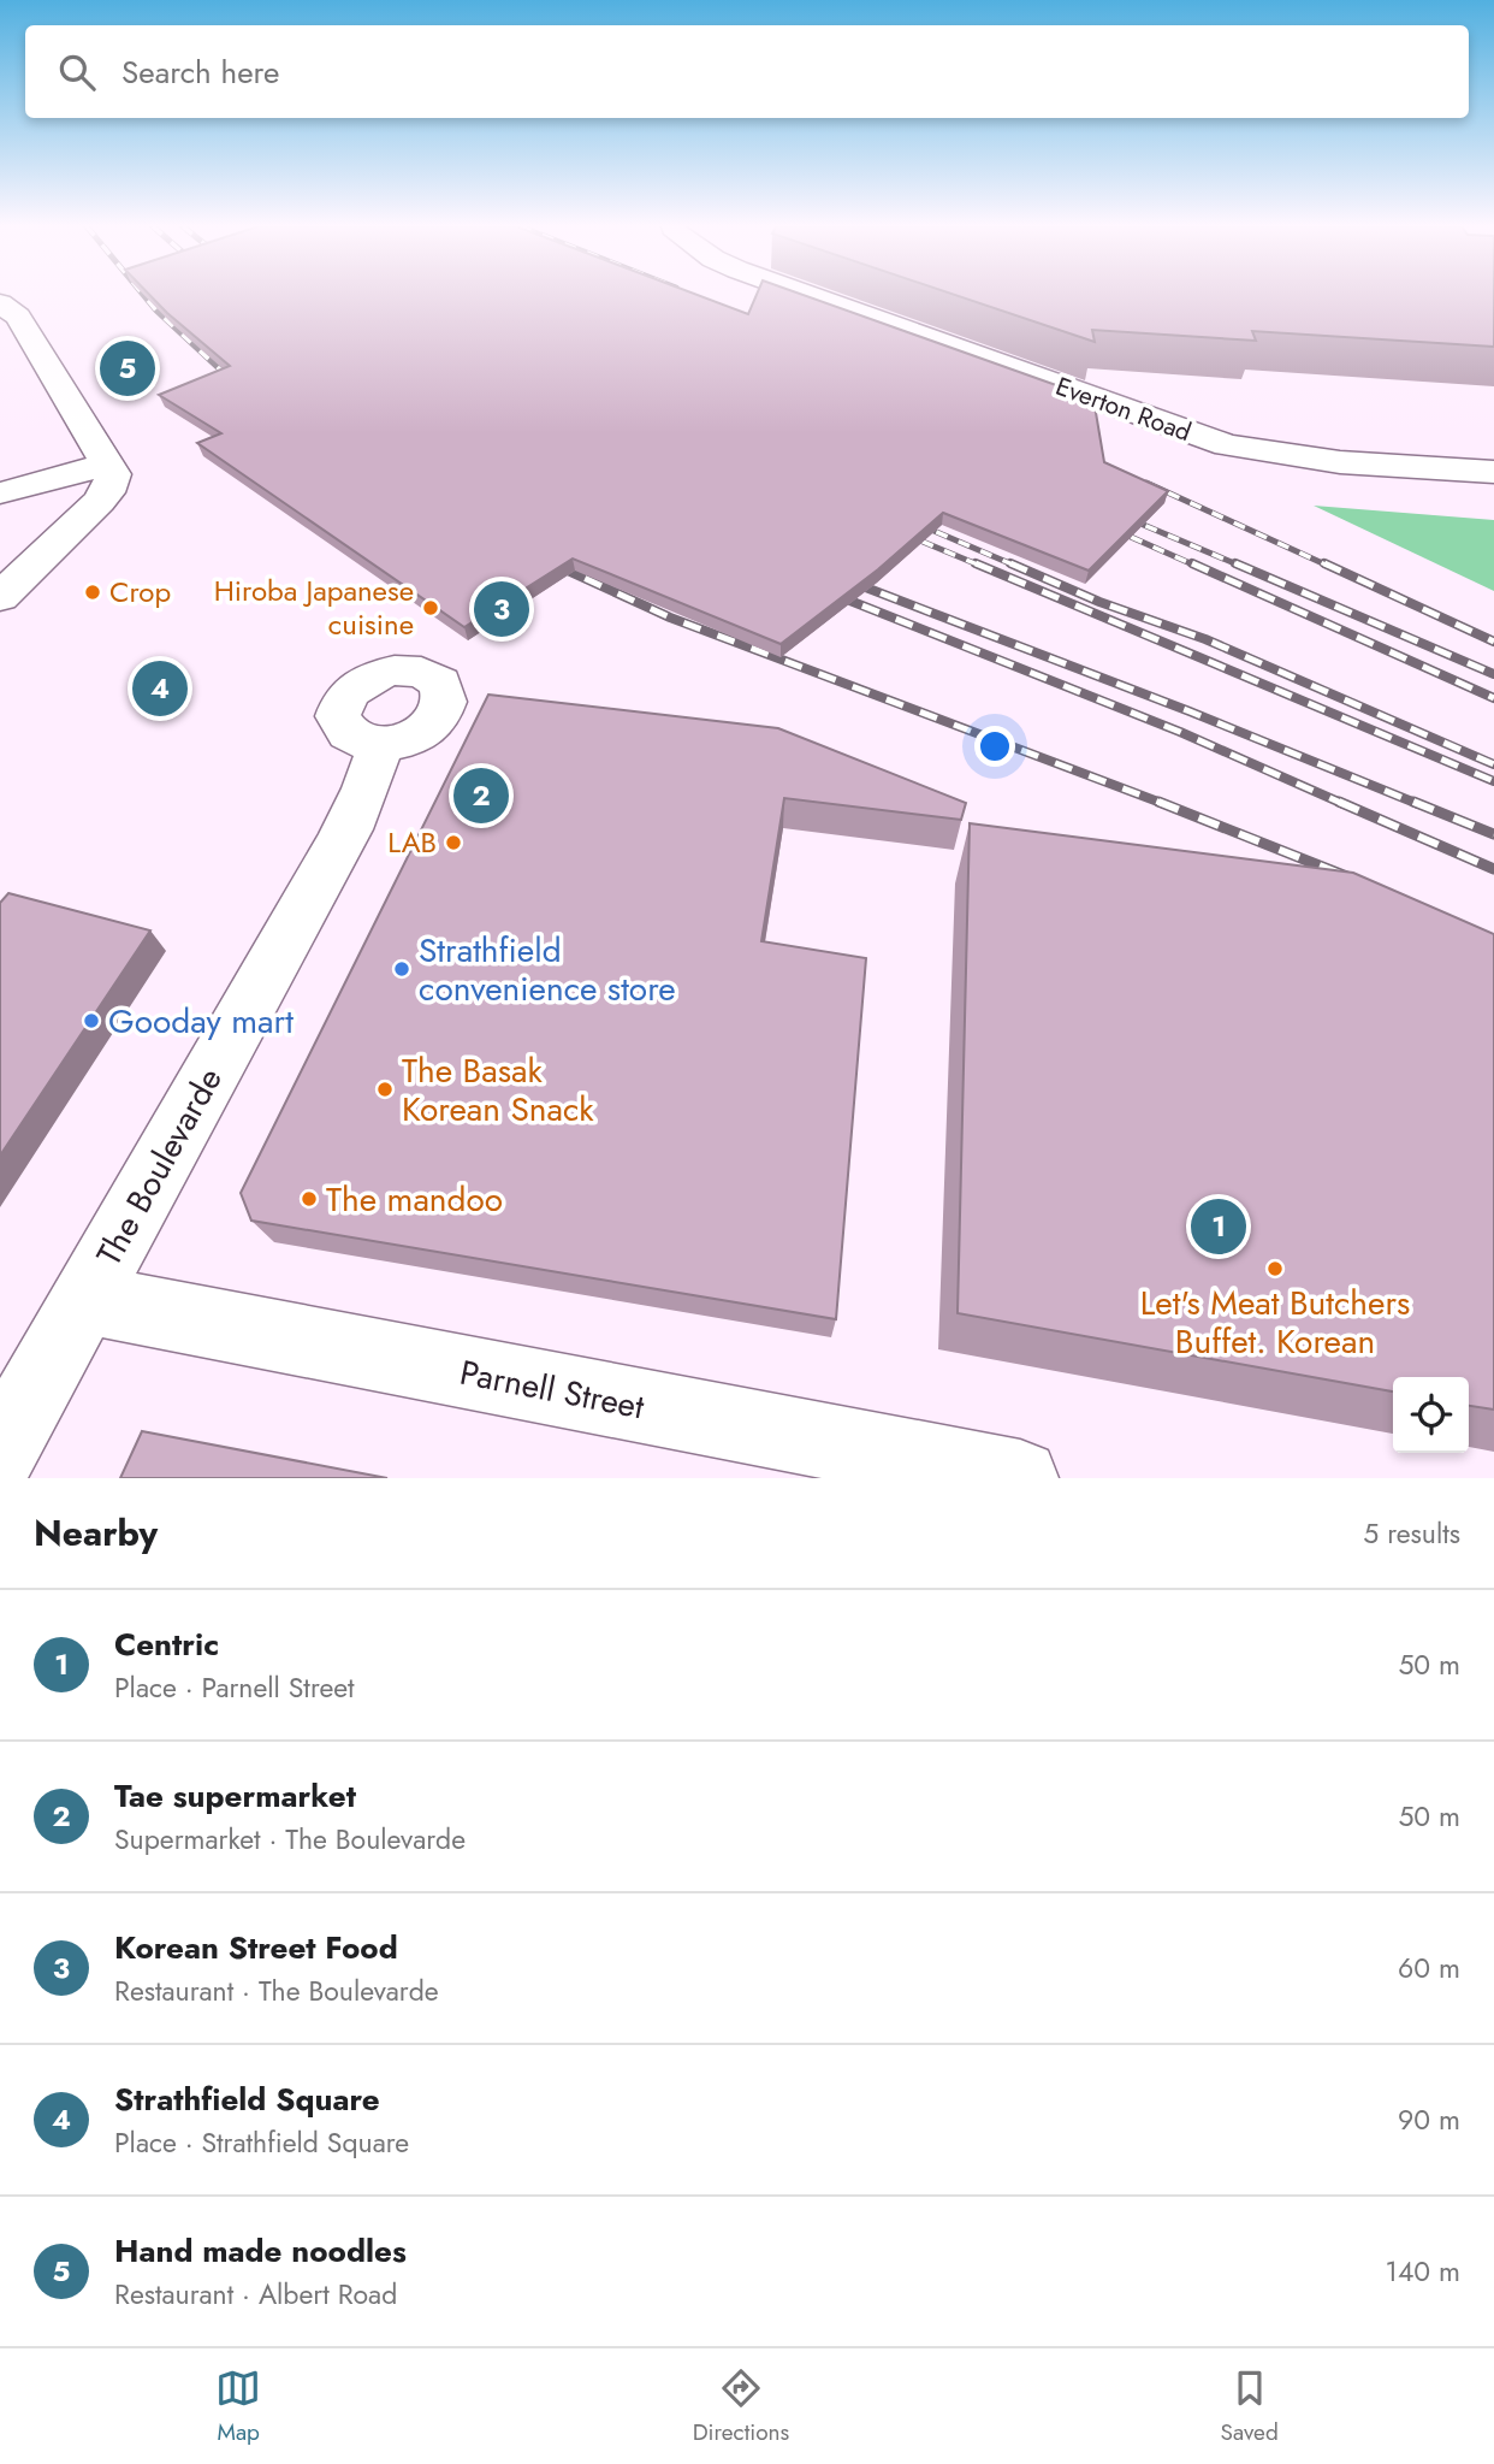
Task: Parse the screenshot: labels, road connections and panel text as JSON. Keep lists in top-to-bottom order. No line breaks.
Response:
{"streets":{"street":["Everton Road","The Boulevarde","Parnell Street"]},"crossings":[["The Boulevarde","Parnell Street"]],"places":["Crop","Hiroba Japanese cuisine","LAB","Strathfield convenience store","Gooday mart","The Basak Korean Snack","The mandoo","Let's Meat Butchers Buffet. Korean"],"page":{"search":"Search here","pins":["5","3","4","2","1"],"heading":["Nearby","5 results"],"list":[{"mark":"1","name":"Centric","note":"Place · Parnell Street","value":"50 m"},{"mark":"2","name":"Tae supermarket","note":"Supermarket · The Boulevarde","value":"50 m"},{"mark":"3","name":"Korean Street Food","note":"Restaurant · The Boulevarde","value":"60 m"},{"mark":"4","name":"Strathfield Square","note":"Place · Strathfield Square","value":"90 m"},{"mark":"5","name":"Hand made noodles","note":"Restaurant · Albert Road","value":"140 m"}],"nav":["Map","Directions","Saved"]}}
